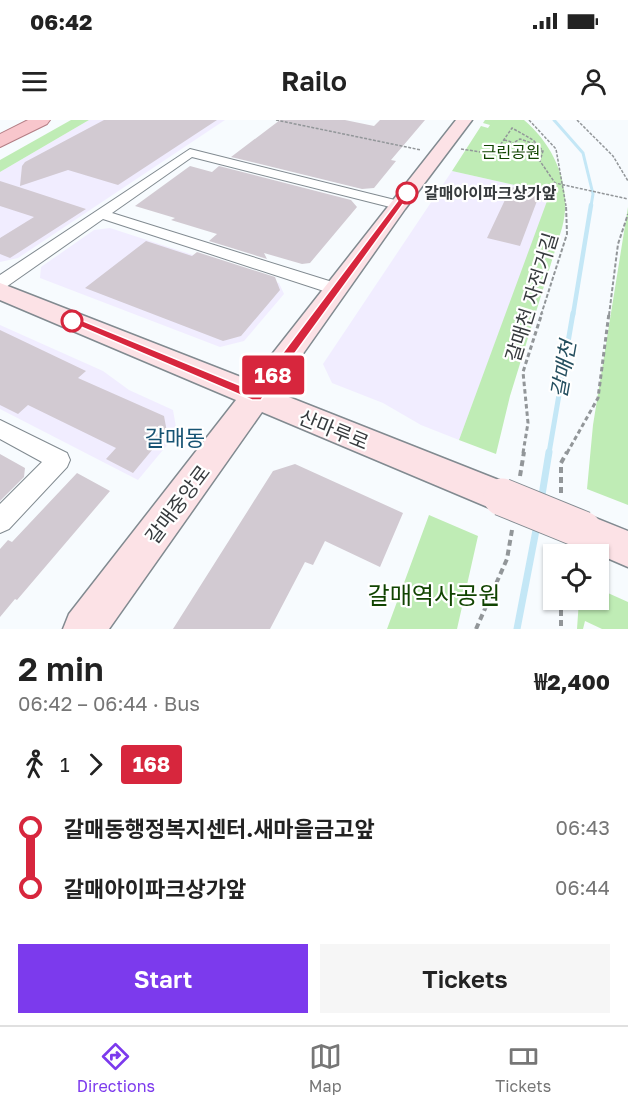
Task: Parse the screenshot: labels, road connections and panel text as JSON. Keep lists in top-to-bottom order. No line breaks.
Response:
{"streets":{"street":["산마루로","갈매중앙로"],"path":["갈매천 자전거길"]},"crossings":[["갈매천 자전거길","산마루로"],["산마루로","갈매중앙로"]],"districts":["갈매동"],"water":["갈매천"],"parks":["근린공원","갈매역사공원"],"places":["갈매아이파크상가앞"],"lines":["bus line 168"],"page":{"status":"06:42","header":"Railo","on_map":"168","heading":["2 min","06:42 – 06:44 · Bus","₩2,400"],"legs":["1","168"],"list":[{"name":"갈매동행정복지센터.새마을금고앞","value":"06:43"},{"name":"갈매아이파크상가앞","value":"06:44"}],"buttons":["Start","Tickets"],"tabs":["Directions","Map","Tickets"]}}
